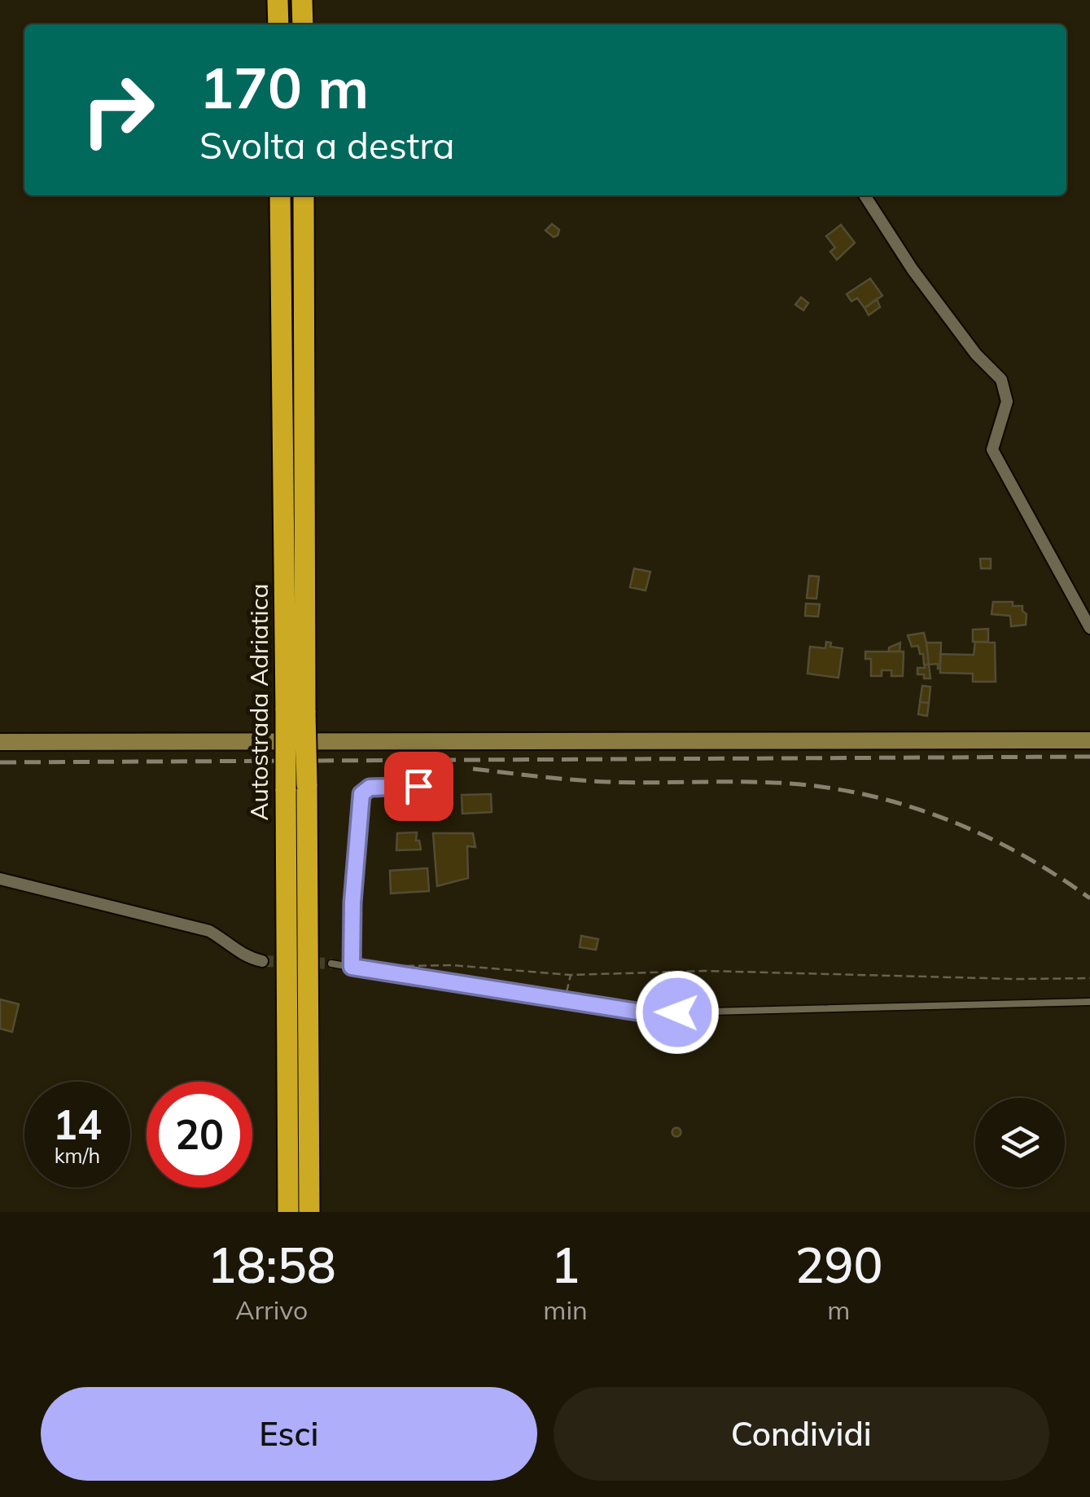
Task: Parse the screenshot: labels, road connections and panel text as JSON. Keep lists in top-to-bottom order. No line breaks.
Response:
{"streets":{"highway":["Autostrada Adriatica"]},"page":{"turn":["170 m","Svolta a destra"],"speed":"14 km/h","limit":"20","eta":["18:58","Arrivo","1","min","290","m"],"buttons":["Esci","Condividi"]}}
